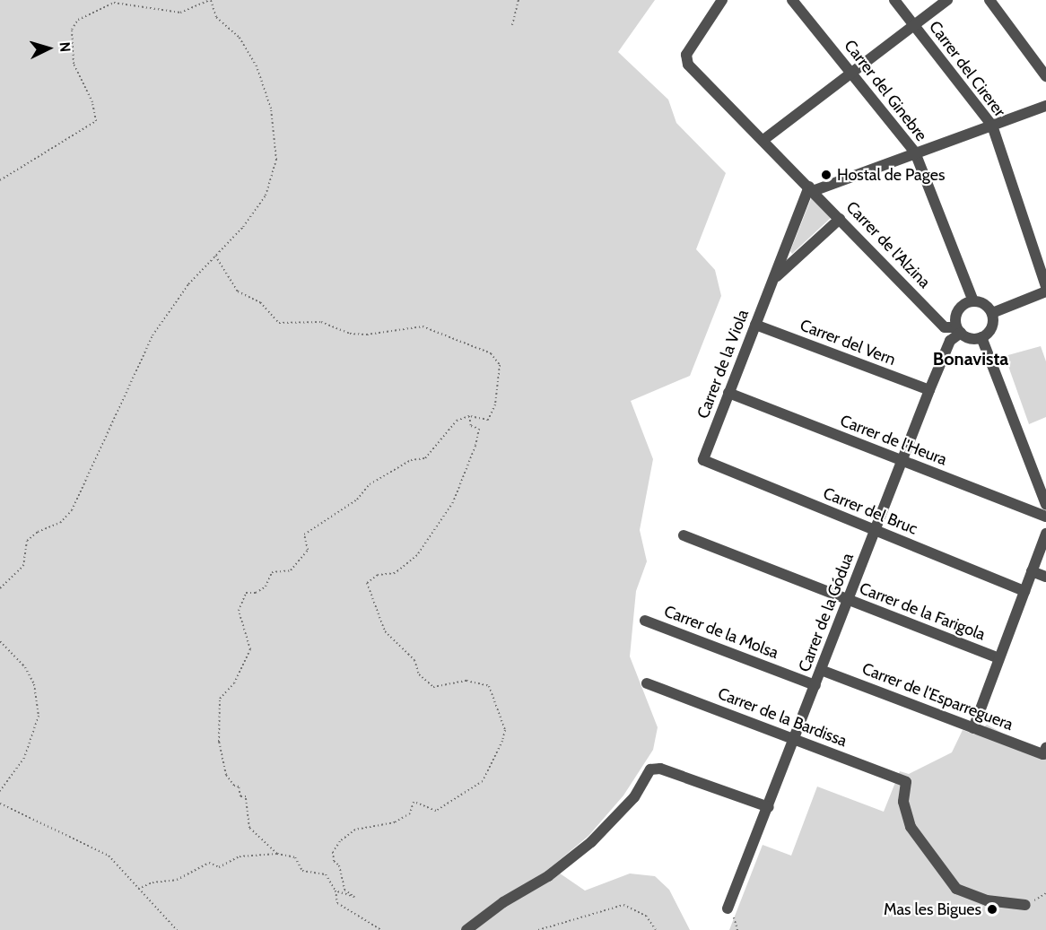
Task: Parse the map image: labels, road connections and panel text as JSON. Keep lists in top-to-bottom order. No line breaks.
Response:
{"streets":{"street":["Carrer del Cirerer","Carrer del Ginebre","Carrer de l'Alzina","Carrer del Vern","Carrer de la Viola","Carrer de l'Heura","Carrer del Bruc","Carrer de la Farigola","Carrer de la Gódua","Carrer de la Molsa","Carrer de l'Esparreguera","Carrer de la Bardissa"]},"crossings":[["Carrer del Ginebre","Carrer de l'Alzina"],["Carrer del Ginebre","Carrer de la Gódua"],["Carrer de l'Alzina","Carrer de la Viola"],["Carrer de l'Alzina","Carrer de la Gódua"],["Carrer del Vern","Carrer de la Viola"],["Carrer del Vern","Carrer de la Gódua"],["Carrer de la Viola","Carrer de l'Heura"],["Carrer de la Viola","Carrer del Bruc"],["Carrer de l'Heura","Carrer de la Gódua"],["Carrer del Bruc","Carrer de la Gódua"],["Carrer de la Farigola","Carrer de la Gódua"],["Carrer de la Gódua","Carrer de la Molsa"],["Carrer de la Gódua","Carrer de l'Esparreguera"],["Carrer de la Gódua","Carrer de la Bardissa"]],"districts":["Bonavista"],"places":["Hostal de Pages","Mas les Bigues"],"north":"right"}
